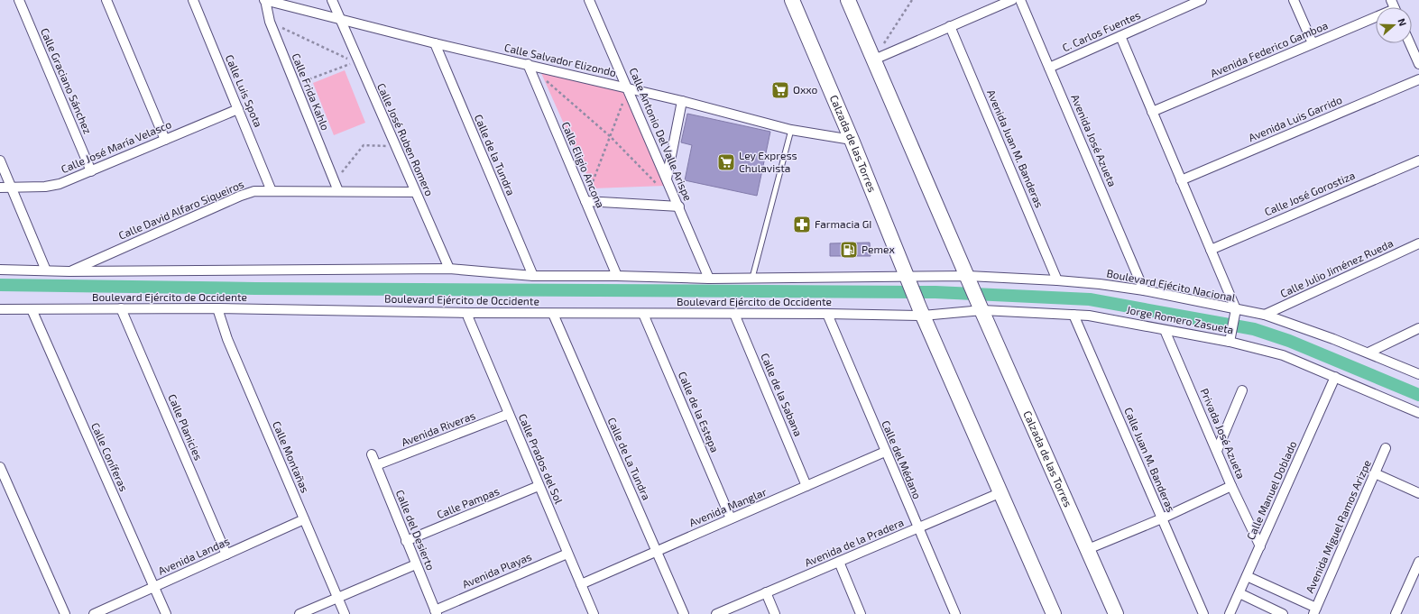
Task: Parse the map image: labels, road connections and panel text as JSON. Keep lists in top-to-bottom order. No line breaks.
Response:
{"streets":{"main road":["Calzada de las Torres"],"street":["C. Carlos Fuentes","Avenida Federico Gamboa","Calle Salvador Elizondo","Calle Graciano Sánchez","Calle Luis Spota","Calle Frida Kahlo","Avenida Luis Garrido","Calle Antonio Del Valle Arispe","Calle José Ruben Romero","Avenida José Azueta","Calle José María Velasco","Avenida Juan M. Banderas","Calle de la Tundra","Calle Eligio Ancona","Calle José Gorostiza","Calle David Alfaro Siqueiros","Calle Julio Jiménez Rueda","Boulevard Ejécito Nacional","Boulevard Ejército de Occidente","Jorge Romero Zasueta","Calle de la Sabana","Calle de la Estepa","Calle Planicies","Avenida Riveras","Privada José Azueta","Calle Coníferas","Calle Montañas","Calle Prados del Sol","Calle de La Tundra","Calle del Médano","Calle Juan M. Banderas","Calle Manuel Doblado","Calle Pampas","Avenida Manglar","Avenida Miguel Ramos Arizpe","Calle del Desierto","Avenida de la Pradera","Avenida Landas","Avenida Playas"]},"crossings":[["C. Carlos Fuentes","Avenida José Azueta"],["Calle Salvador Elizondo","Calle Frida Kahlo"],["Calle Salvador Elizondo","Calle Antonio Del Valle Arispe"],["Calle Salvador Elizondo","Calle José Ruben Romero"],["Calle Salvador Elizondo","Calzada de las Torres"],["Calle Salvador Elizondo","Calle de la Tundra"],["Calle Salvador Elizondo","Calle Eligio Ancona"],["Calle Graciano Sánchez","Calle José María Velasco"],["Calle Luis Spota","Calle José María Velasco"],["Calle Luis Spota","Calle David Alfaro Siqueiros"],["Calle Frida Kahlo","Calle David Alfaro Siqueiros"],["Calle José Ruben Romero","Calle David Alfaro Siqueiros"],["Avenida José Azueta","Boulevard Ejécito Nacional"],["Calzada de las Torres","Boulevard Ejécito Nacional"],["Calzada de las Torres","Boulevard Ejército de Occidente"],["Calzada de las Torres","Jorge Romero Zasueta"],["Avenida Juan M. Banderas","Boulevard Ejécito Nacional"],["Calle Julio Jiménez Rueda","Boulevard Ejécito Nacional"],["Boulevard Ejército de Occidente","Jorge Romero Zasueta"],["Boulevard Ejército de Occidente","Calle de la Sabana"],["Boulevard Ejército de Occidente","Calle de la Estepa"],["Boulevard Ejército de Occidente","Calle Planicies"],["Boulevard Ejército de Occidente","Calle Coníferas"],["Boulevard Ejército de Occidente","Calle Montañas"],["Boulevard Ejército de Occidente","Calle Prados del Sol"],["Boulevard Ejército de Occidente","Calle de La Tundra"],["Boulevard Ejército de Occidente","Calle del Médano"],["Jorge Romero Zasueta","Privada José Azueta"],["Jorge Romero Zasueta","Calle Juan M. Banderas"],["Jorge Romero Zasueta","Calle Manuel Doblado"],["Calle de la Sabana","Avenida Manglar"],["Calle de la Estepa","Avenida Manglar"],["Calle Planicies","Avenida Landas"],["Avenida Riveras","Calle Prados del Sol"],["Avenida Riveras","Calle del Desierto"],["Privada José Azueta","Calle Manuel Doblado"],["Calle Coníferas","Avenida Landas"],["Calle Montañas","Avenida Landas"],["Calle Prados del Sol","Calle Pampas"],["Calle Prados del Sol","Avenida Manglar"],["Calle Prados del Sol","Avenida Playas"],["Calle de La Tundra","Avenida Manglar"],["Calle del Médano","Avenida Manglar"],["Calle del Médano","Avenida de la Pradera"],["Calle Pampas","Calle del Desierto"],["Calle del Desierto","Avenida Playas"]],"places":{"supermarket":["Oxxo","Ley Express Chulavista"],"pharmacy":["Farmacia GI"],"fuel station":["Pemex"]},"north":"right"}
